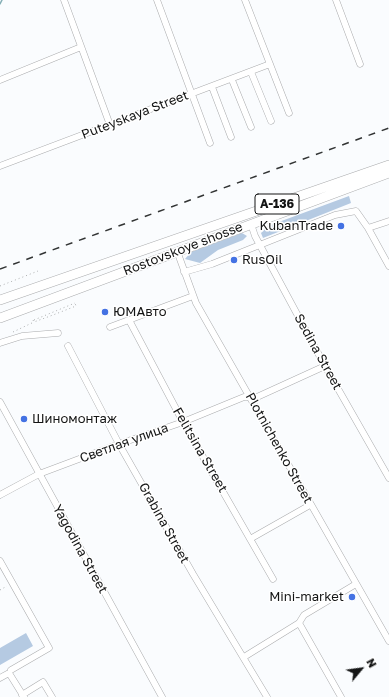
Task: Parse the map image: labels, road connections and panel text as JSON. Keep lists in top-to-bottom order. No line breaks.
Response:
{"streets":{"highway":["А-136","Rostovskoye shosse"],"street":["Puteyskaya Street","Sedina Street","Светлая улица","Plotnichenko Street","Felitsina Street","Grabina Street","Yagodina Street"]},"crossings":[["Rostovskoye shosse","Sedina Street"],["Rostovskoye shosse","Plotnichenko Street"],["Sedina Street","Светлая улица"],["Светлая улица","Plotnichenko Street"],["Светлая улица","Felitsina Street"],["Светлая улица","Grabina Street"],["Светлая улица","Yagodina Street"]],"places":["KubanTrade","RusOil","ЮМАвто","Шиномонтаж","Mini-market"],"north":"top right"}
